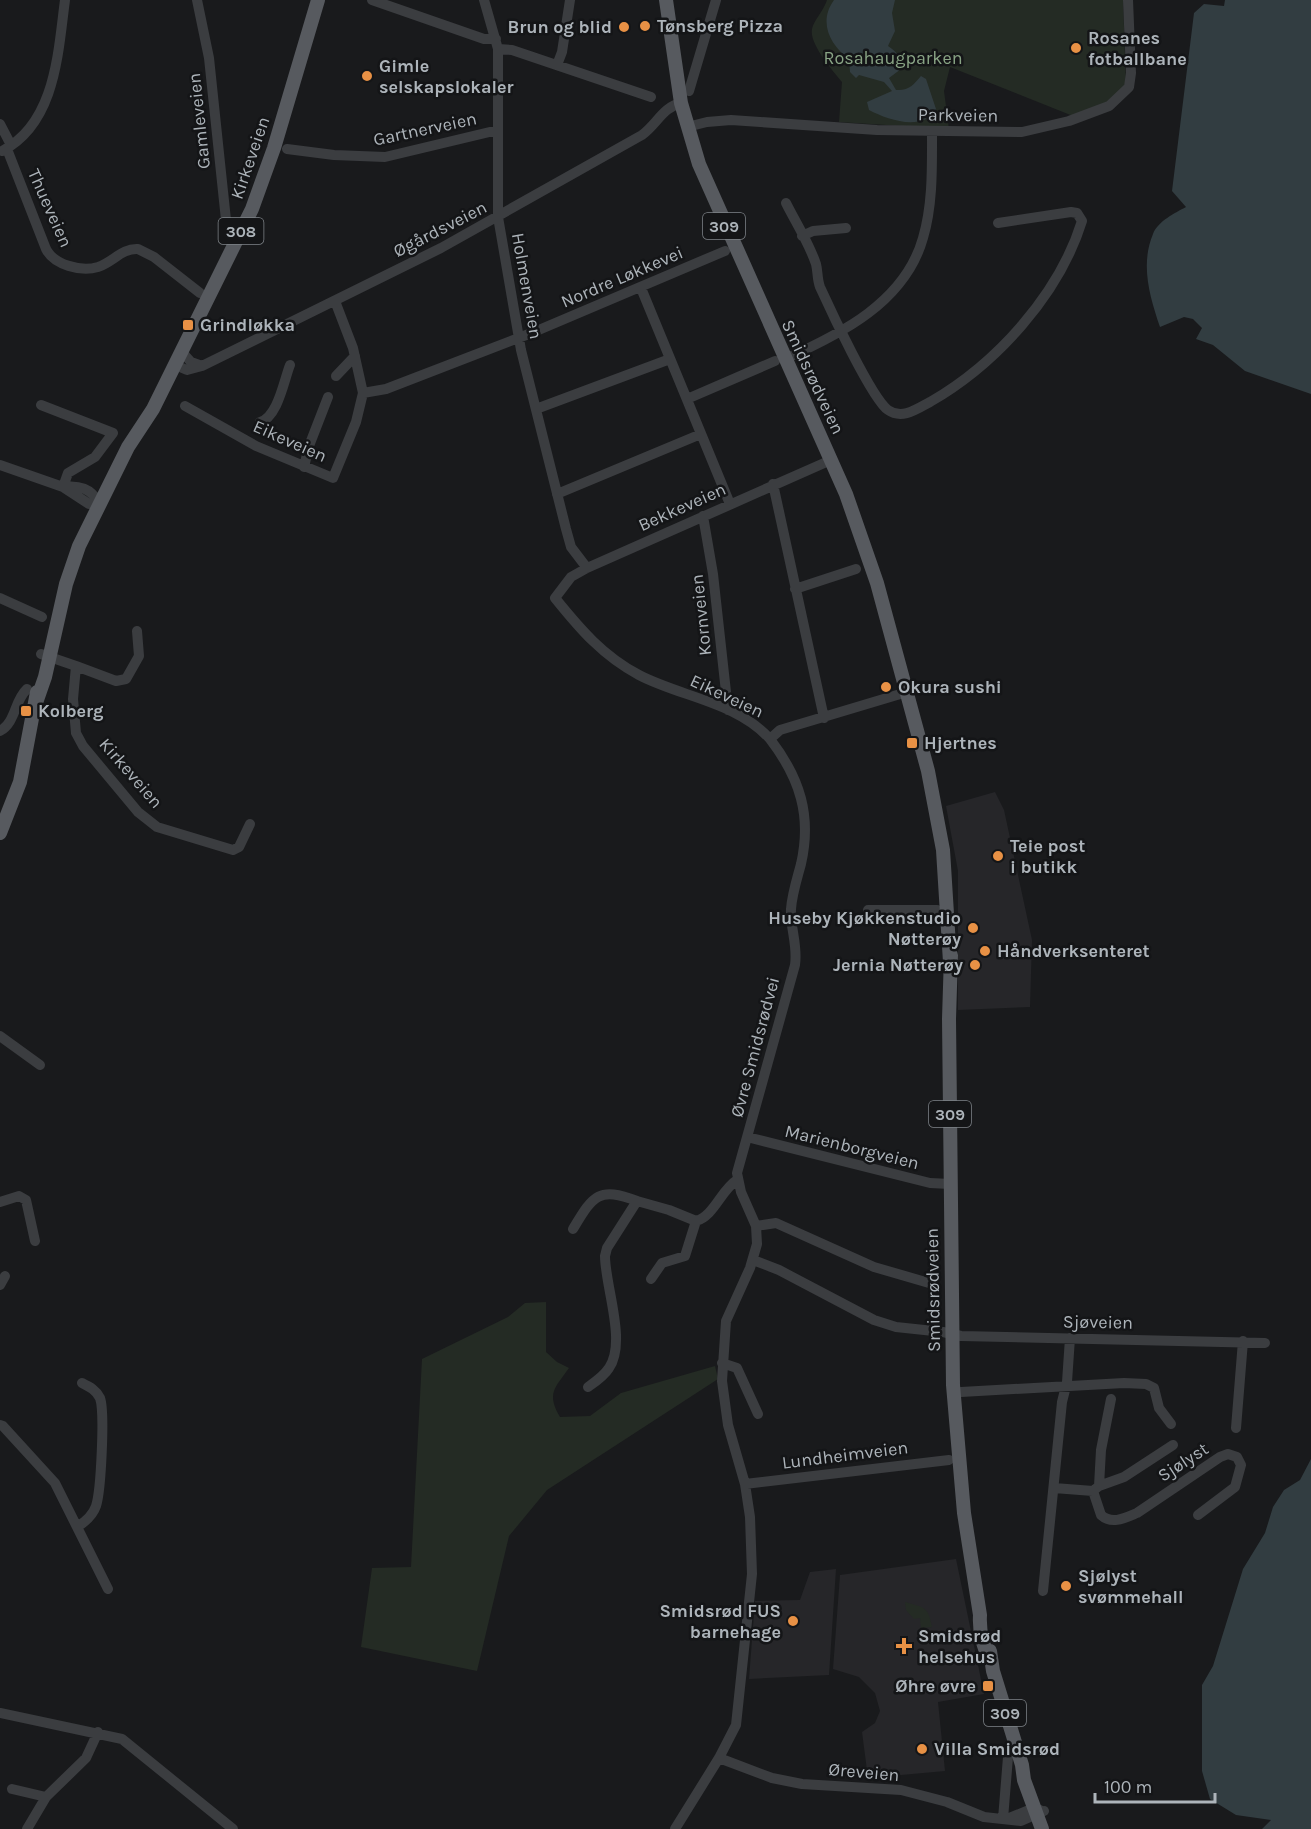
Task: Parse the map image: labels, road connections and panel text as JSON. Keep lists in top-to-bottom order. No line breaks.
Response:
{"streets":{"main road":["Kirkeveien","309","308","Smidsrødveien"],"street":["Parkveien","Gamleveien","Gartnerveien","Thueveien","Øgårdsveien","Nordre Løkkevei","Holmenveien","Eikeveien","Bekkeveien","Kornveien","Øvre Smidsrødvei","Marienborgveien","Sjøveien","Lundheimveien","Sjølyst","Øreveien"]},"crossings":[["Parkveien","Smidsrødveien"],["Gartnerveien","Holmenveien"],["Kirkeveien","Øgårdsveien"],["Øgårdsveien","Holmenveien"],["Øgårdsveien","Smidsrødveien"],["Øgårdsveien","Eikeveien"],["Nordre Løkkevei","Holmenveien"],["Nordre Løkkevei","Eikeveien"],["Holmenveien","Bekkeveien"],["Smidsrødveien","Eikeveien"],["Smidsrødveien","Bekkeveien"],["Smidsrødveien","Marienborgveien"],["Smidsrødveien","Sjøveien"],["Eikeveien","Bekkeveien"],["Eikeveien","Kornveien"],["Eikeveien","Øvre Smidsrødvei"],["Bekkeveien","Kornveien"],["Øvre Smidsrødvei","Marienborgveien"]],"parks":["Rosahaugparken"],"places":{"other":["Tønsberg Pizza","Brun og blid","Rosanes fotballbane","Gimle selskapslokaler","Okura sushi","Teie post i butikk","Huseby Kjøkkenstudio Nøtterøy","Håndverksenteret","Jernia Nøtterøy","Sjølyst svømmehall","Smidsrød FUS barnehage","Villa Smidsrød"],"transit":["Grindløkka","Kolberg","Hjertnes","Øhre øvre"],"health":["Smidsrød helsehus"]},"scale_bar":"100 m"}
